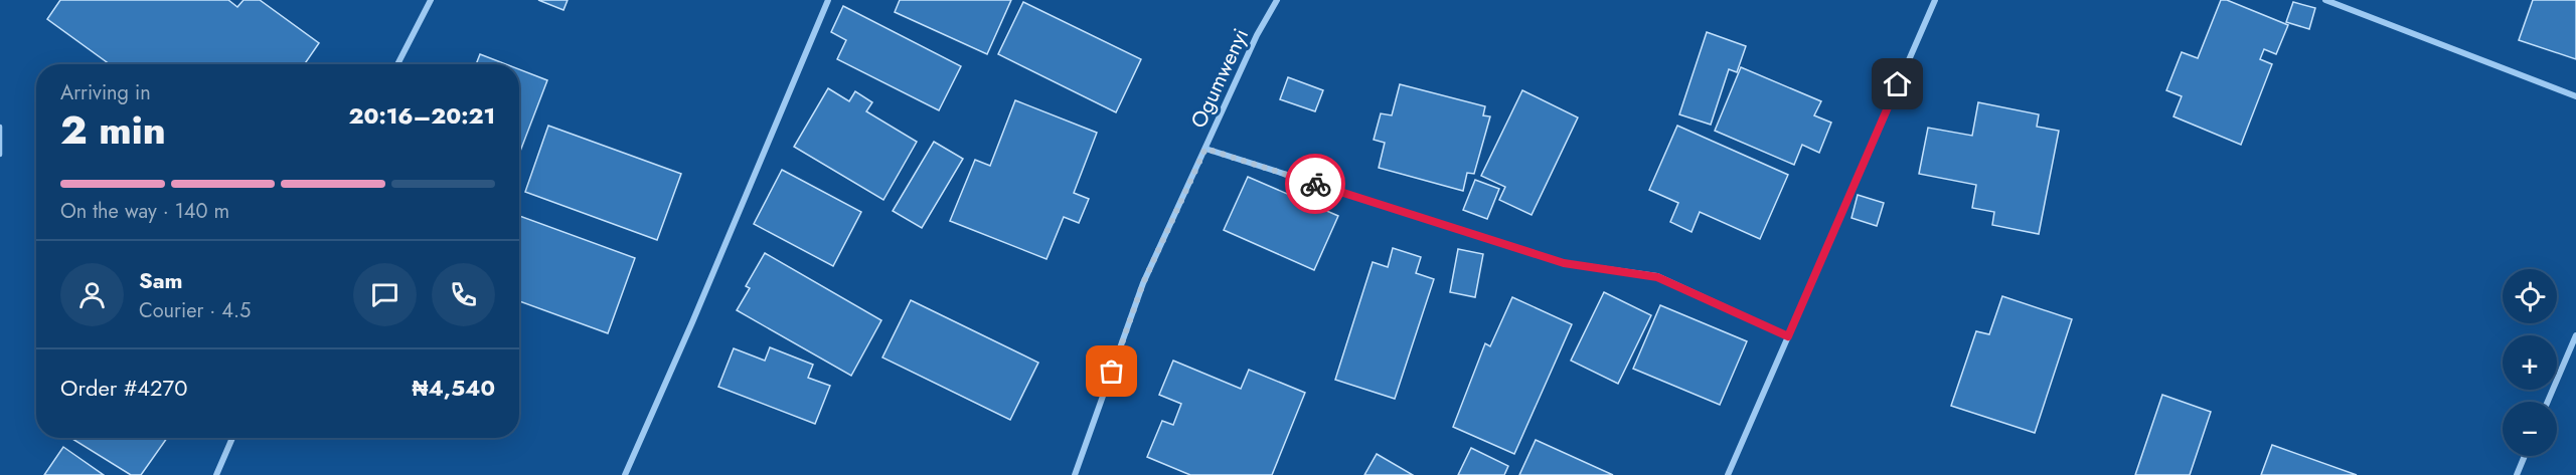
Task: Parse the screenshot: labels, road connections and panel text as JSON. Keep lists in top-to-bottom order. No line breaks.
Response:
{"streets":{"street":["Ogumwenyi"]},"page":{"heading":["2 min","Arriving in","20:16–20:21"],"panel":["Sam","Courier · 4.5","Order #4270","₦4,540"],"bar":"On the way · 140 m","map_buttons":["+","−"]}}
